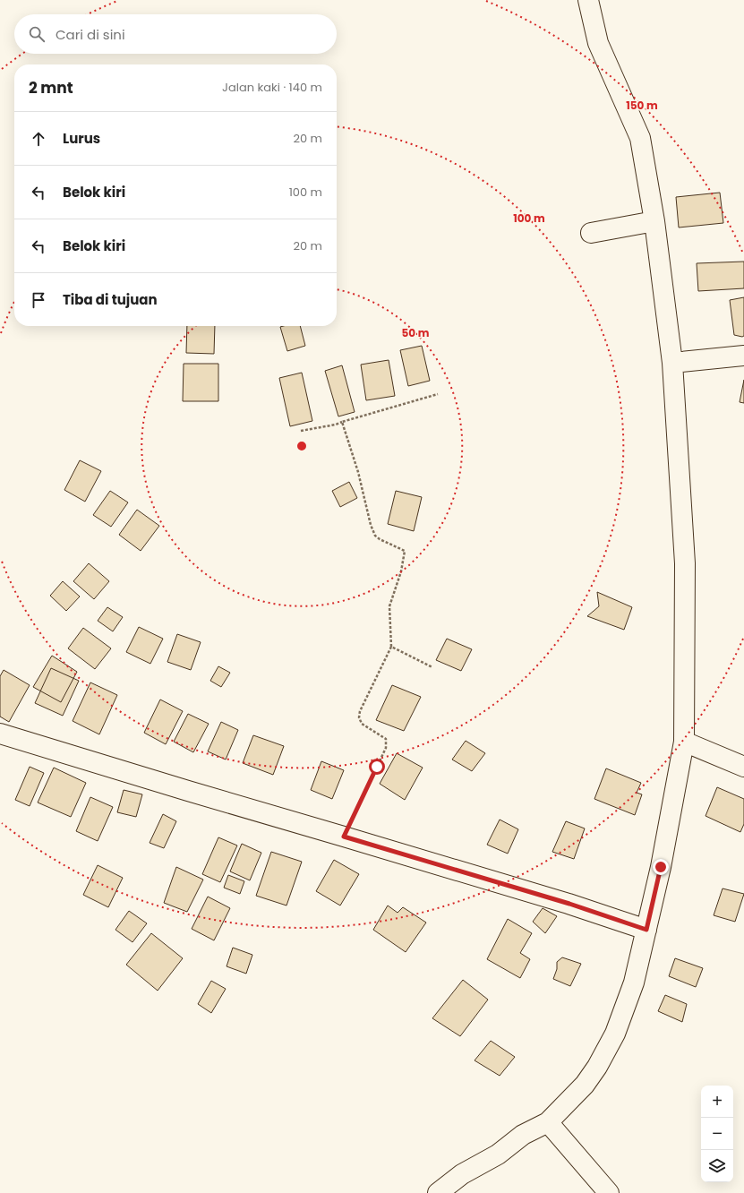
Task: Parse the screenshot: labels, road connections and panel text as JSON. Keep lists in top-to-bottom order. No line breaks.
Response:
{"page":{"search":"Cari di sini","heading":["2 mnt","Jalan kaki · 140 m"],"list":[["Lurus","20 m"],["Belok kiri","100 m"],["Belok kiri","20 m"],"Tiba di tujuan"],"map_buttons":["+","−"]},"rings":["150 m","100 m","50 m"]}
